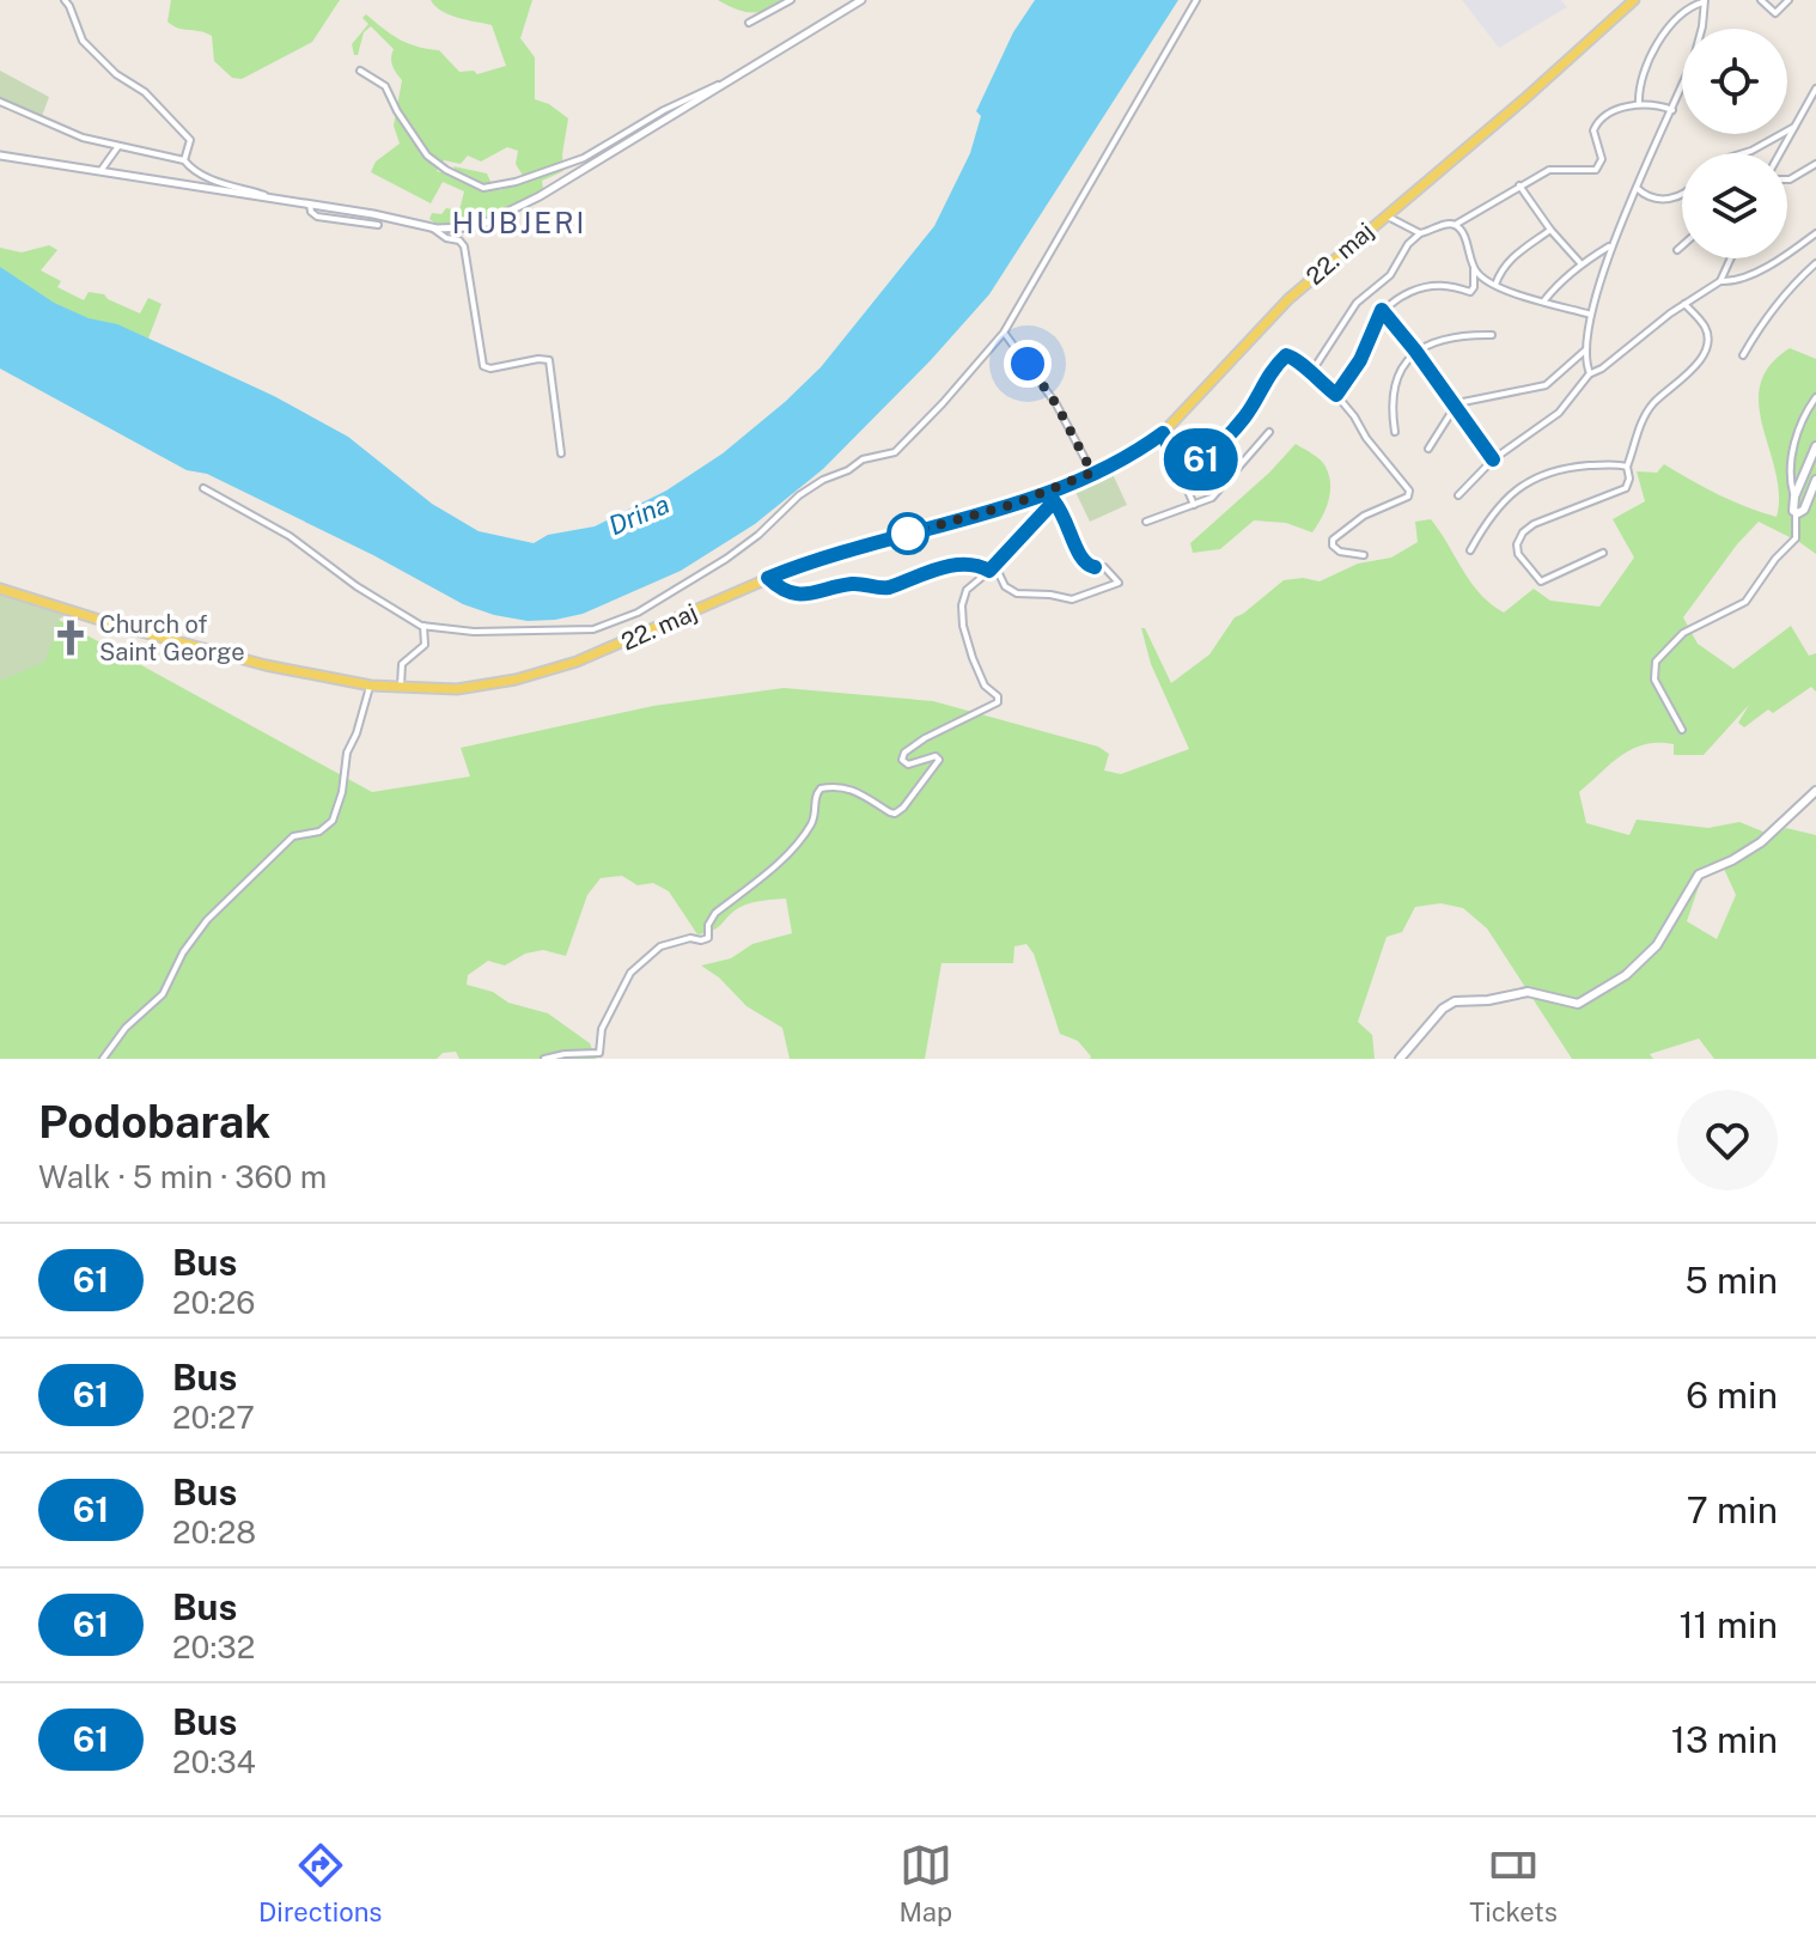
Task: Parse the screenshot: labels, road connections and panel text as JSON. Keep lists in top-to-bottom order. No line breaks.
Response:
{"streets":{"main road":["22. maj"]},"districts":["HUBJERI"],"water":["Drina"],"places":{"church":["Church of Saint George"]},"lines":["bus line 61"],"page":{"on_map":"61","heading":["Podobarak","Walk · 5 min · 360 m"],"list":[{"mark":"61","name":"Bus","note":"20:26","value":"5 min"},{"mark":"61","name":"Bus","note":"20:27","value":"6 min"},{"mark":"61","name":"Bus","note":"20:28","value":"7 min"},{"mark":"61","name":"Bus","note":"20:32","value":"11 min"},{"mark":"61","name":"Bus","note":"20:34","value":"13 min"}],"tabs":["Directions","Map","Tickets"]}}
